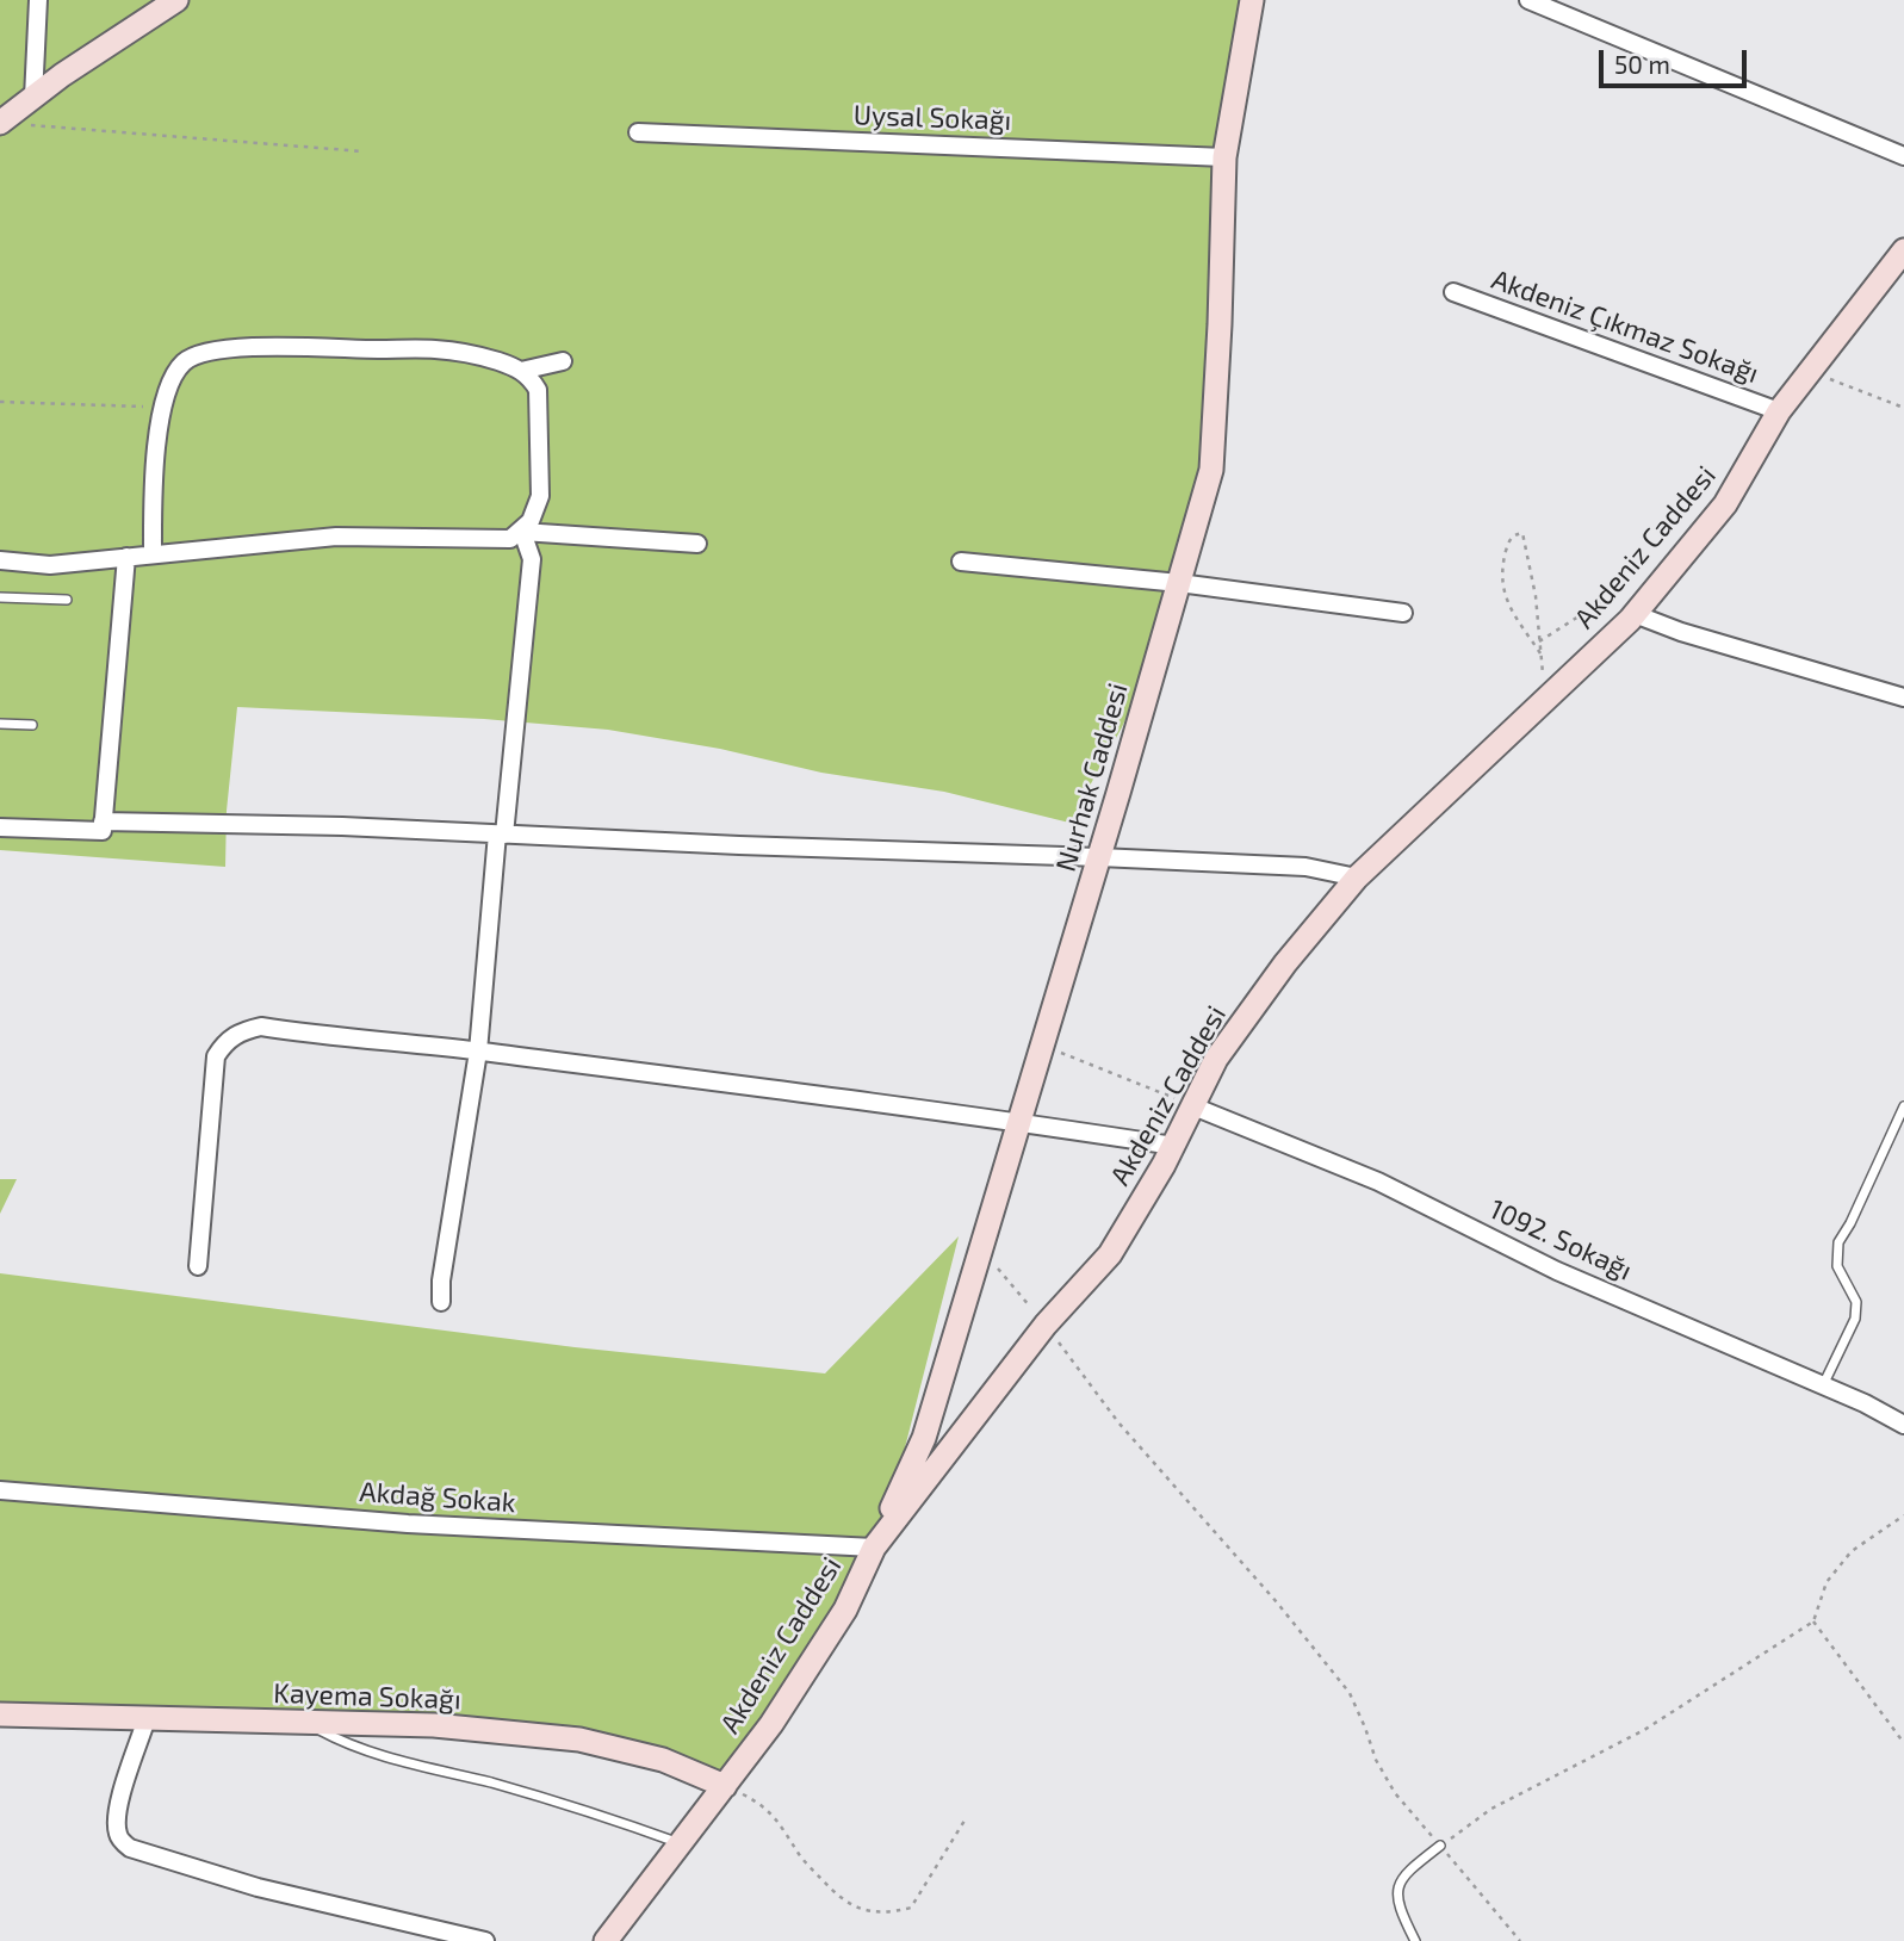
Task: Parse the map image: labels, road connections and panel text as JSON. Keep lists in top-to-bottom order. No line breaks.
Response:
{"streets":{"street":["Uysal Sokağı","Akdeniz Çıkmaz Sokağı","Akdeniz Caddesi","Nurhak Caddesi","1092. Sokağı","Akdağ Sokak","Kayema Sokağı"]},"crossings":[["Uysal Sokağı","Nurhak Caddesi"],["Akdeniz Çıkmaz Sokağı","Akdeniz Caddesi"],["Akdeniz Caddesi","Nurhak Caddesi"],["Akdeniz Caddesi","1092. Sokağı"],["Akdeniz Caddesi","Akdağ Sokak"],["Akdeniz Caddesi","Kayema Sokağı"],["Nurhak Caddesi","Akdağ Sokak"]],"scale_bar":"50 m"}
